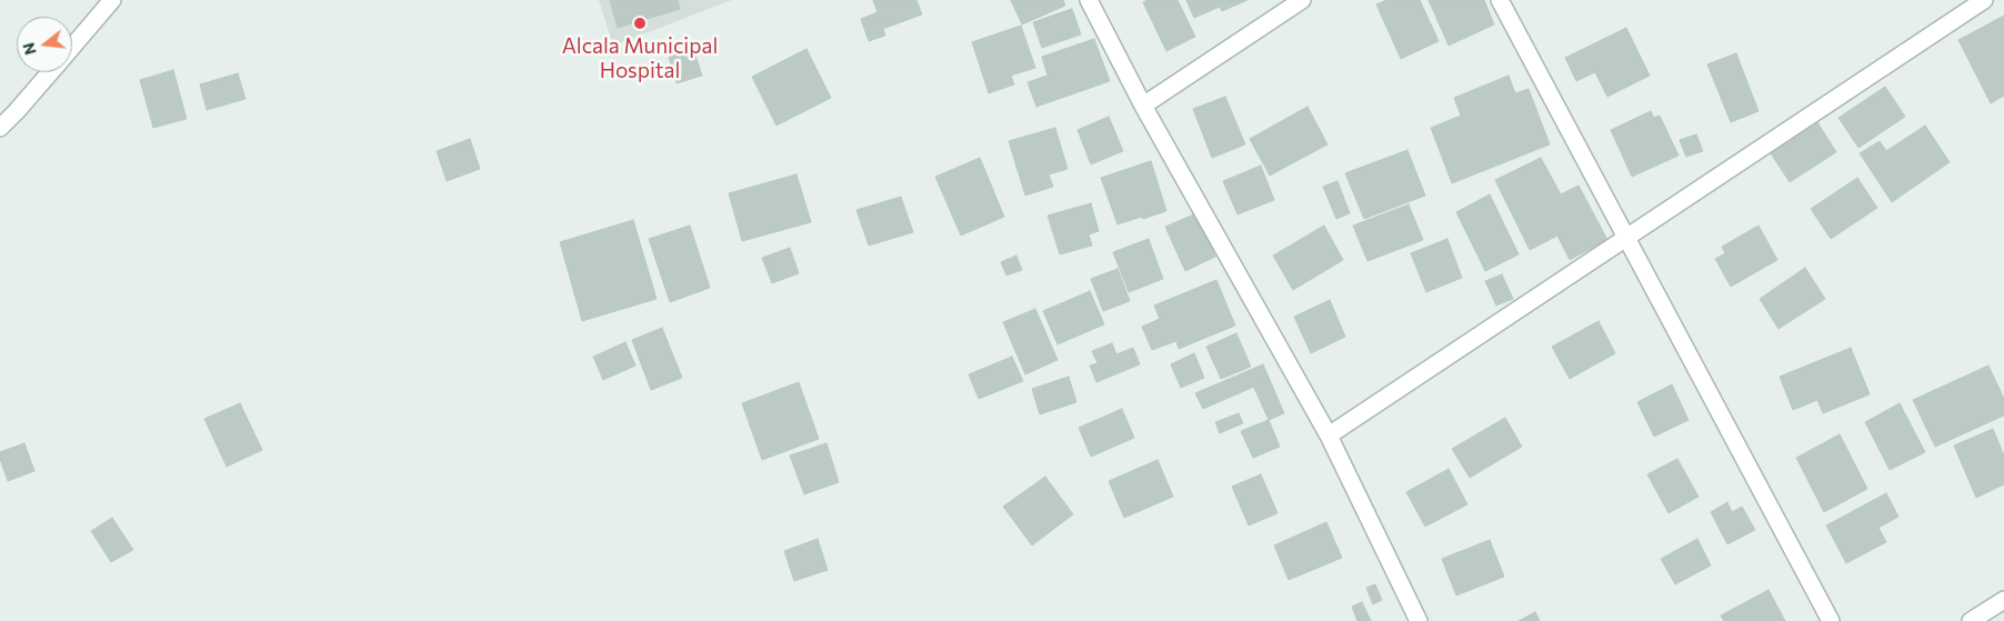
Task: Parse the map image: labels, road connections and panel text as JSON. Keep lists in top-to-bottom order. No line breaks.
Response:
{"places":["Alcala Municipal Hospital"],"north":"left"}
